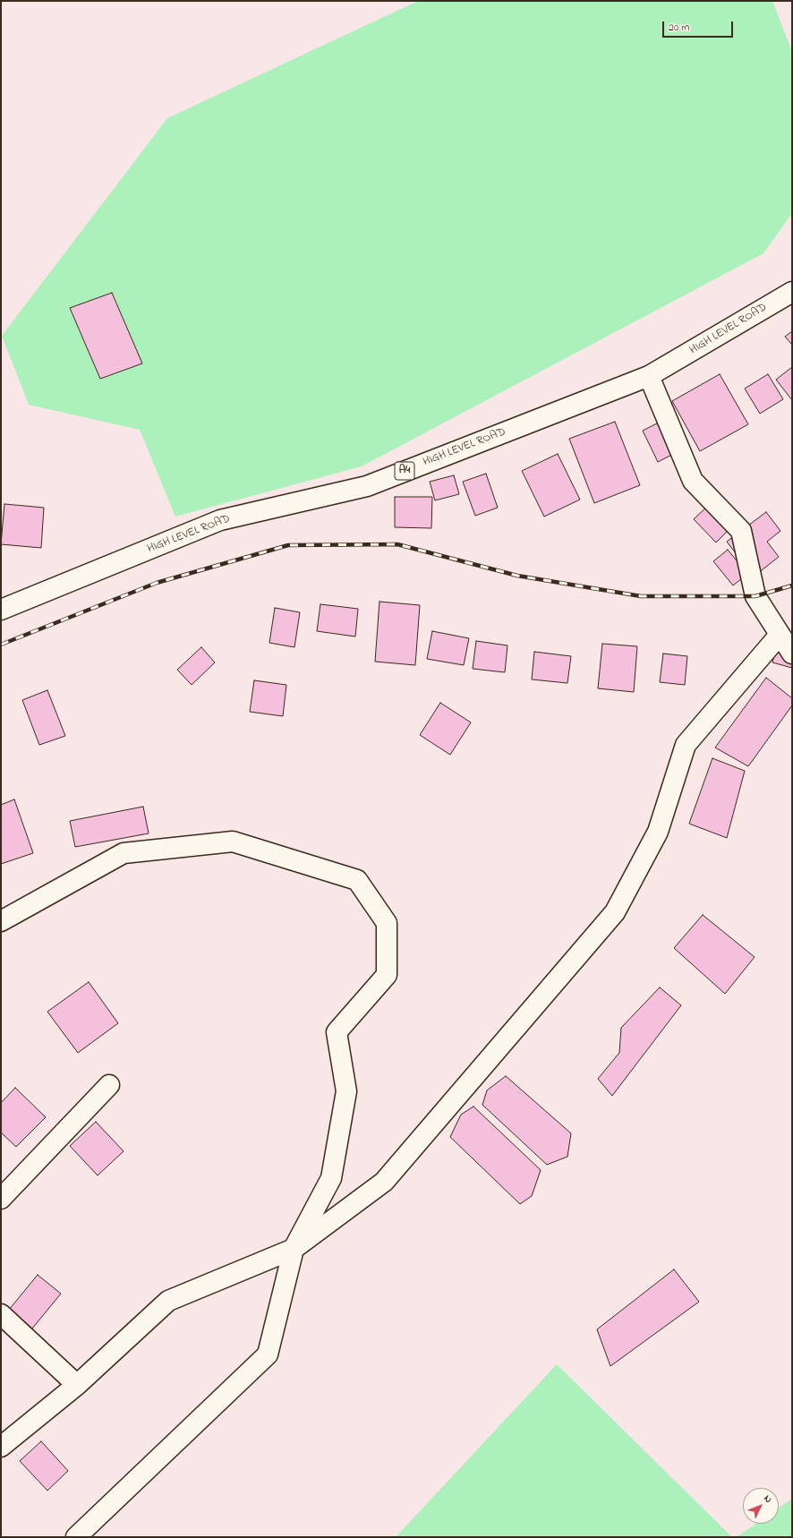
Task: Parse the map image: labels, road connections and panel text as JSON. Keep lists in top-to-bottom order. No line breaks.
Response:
{"streets":{"main road":["HIGH LEVEL ROAD","A4"]},"scale_bar":"20 m","north":"top right"}
